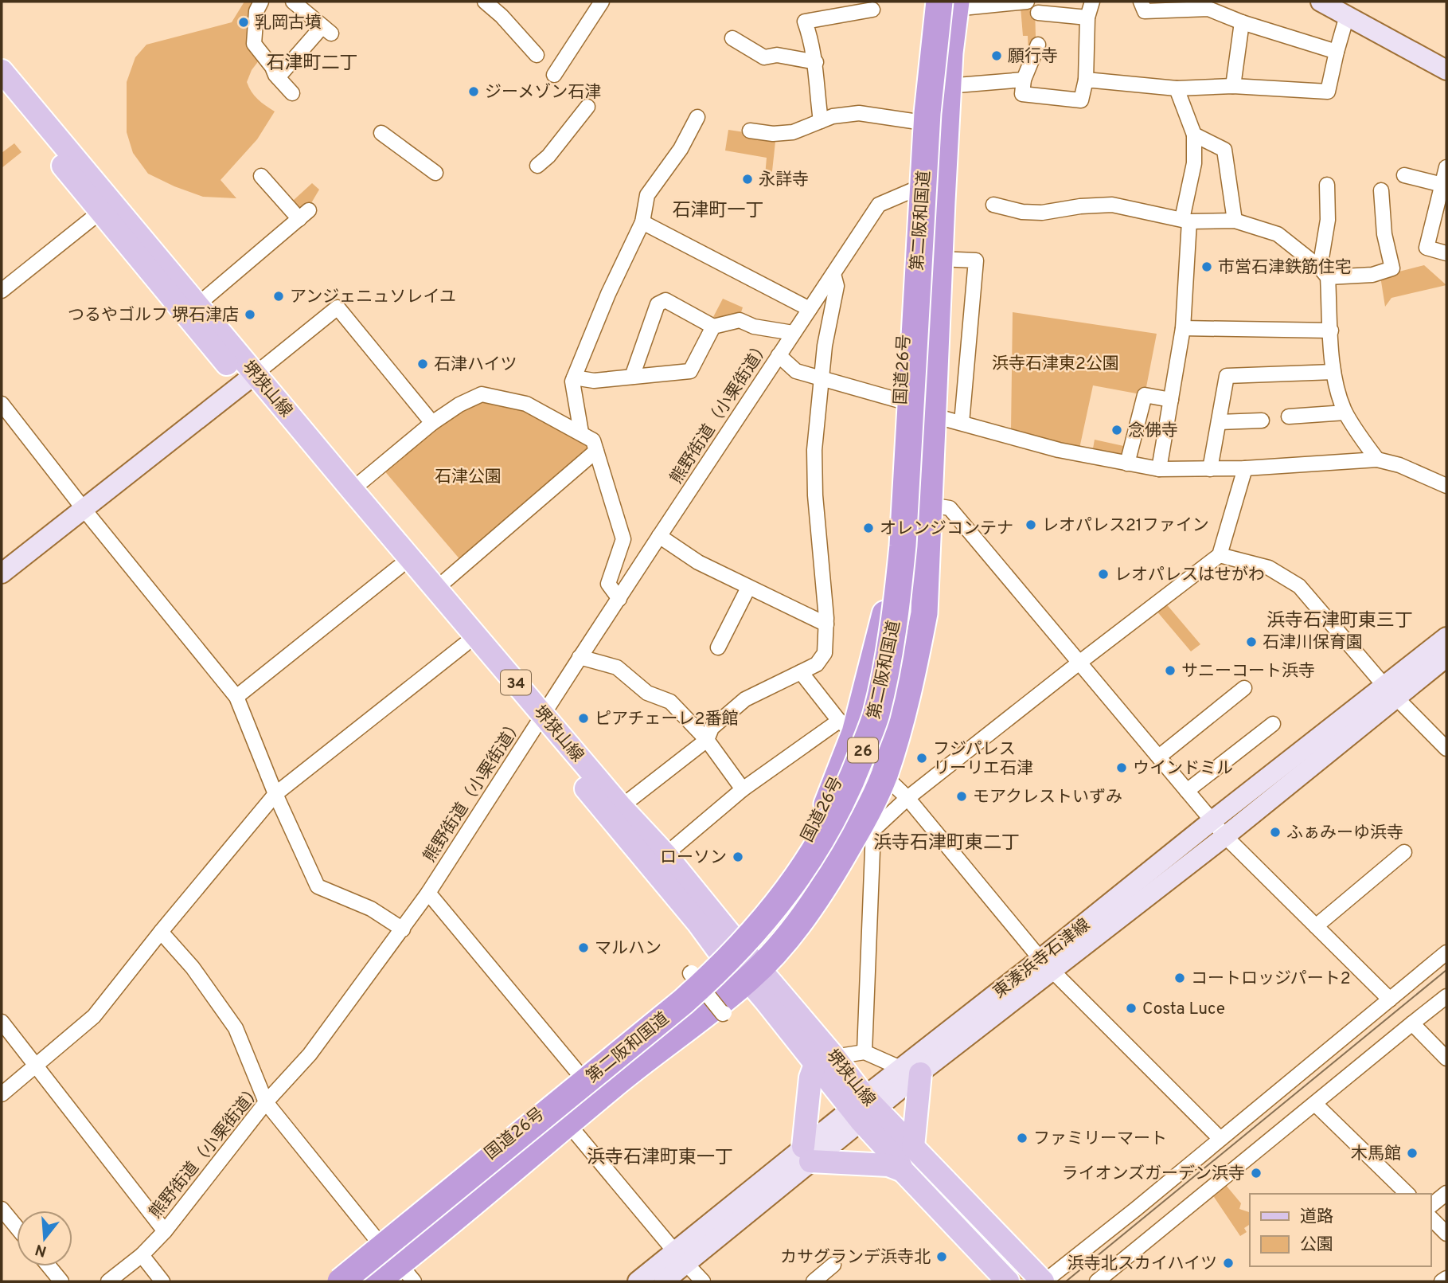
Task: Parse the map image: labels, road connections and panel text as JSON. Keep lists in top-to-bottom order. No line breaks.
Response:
{"streets":{"highway":["第二阪和国道","国道26号","26"],"main road":["堺狭山線","34"],"street":["熊野街道（小栗街道）","東湊浜寺石津線"]},"crossings":[["第二阪和国道","国道26号"],["国道26号","堺狭山線"],["国道26号","熊野街道（小栗街道）"],["堺狭山線","熊野街道（小栗街道）"],["堺狭山線","東湊浜寺石津線"]],"districts":["石津町二丁","石津町一丁","浜寺石津町東三丁","浜寺石津町東二丁","浜寺石津町東一丁"],"parks":["浜寺石津東2公園","石津公園"],"places":["乳岡古墳","願行寺","ジーメゾン石津","永詳寺","市営石津鉄筋住宅","アンジェニュソレイユ","つるやゴルフ 堺石津店","石津ハイツ","念佛寺","レオパレス21ファイン","オレンジコンテナ","レオパレスはせがわ","石津川保育園","サニーコート浜寺","ピアチェーレ2番館","フジパレス リーリエ石津","ウインドミル","モアクレストいずみ","ふぁみーゆ浜寺","ローソン","マルハン","コートロッジパート2","Costa Luce","ファミリーマート","木馬館","ライオンズガーデン浜寺","カサグランデ浜寺北","浜寺北スカイハイツ"],"legend":["道路","公園"],"north":"bottom"}
